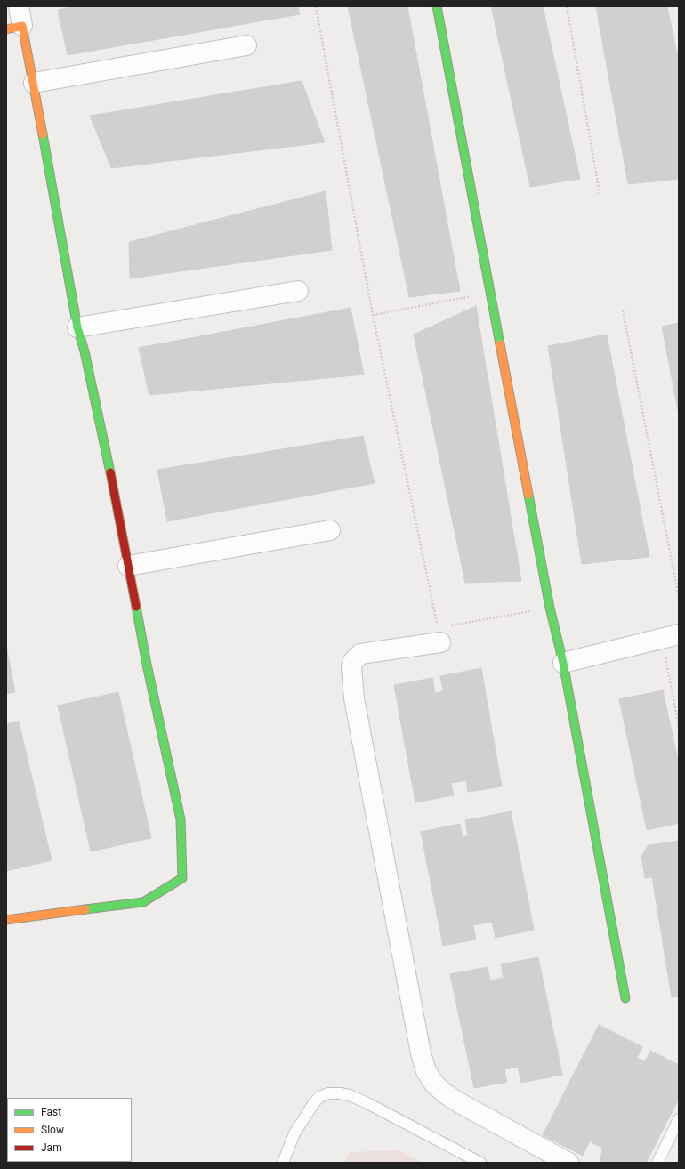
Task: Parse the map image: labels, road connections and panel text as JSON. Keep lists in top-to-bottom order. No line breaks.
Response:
{"legend":["Fast","Slow","Jam"]}
